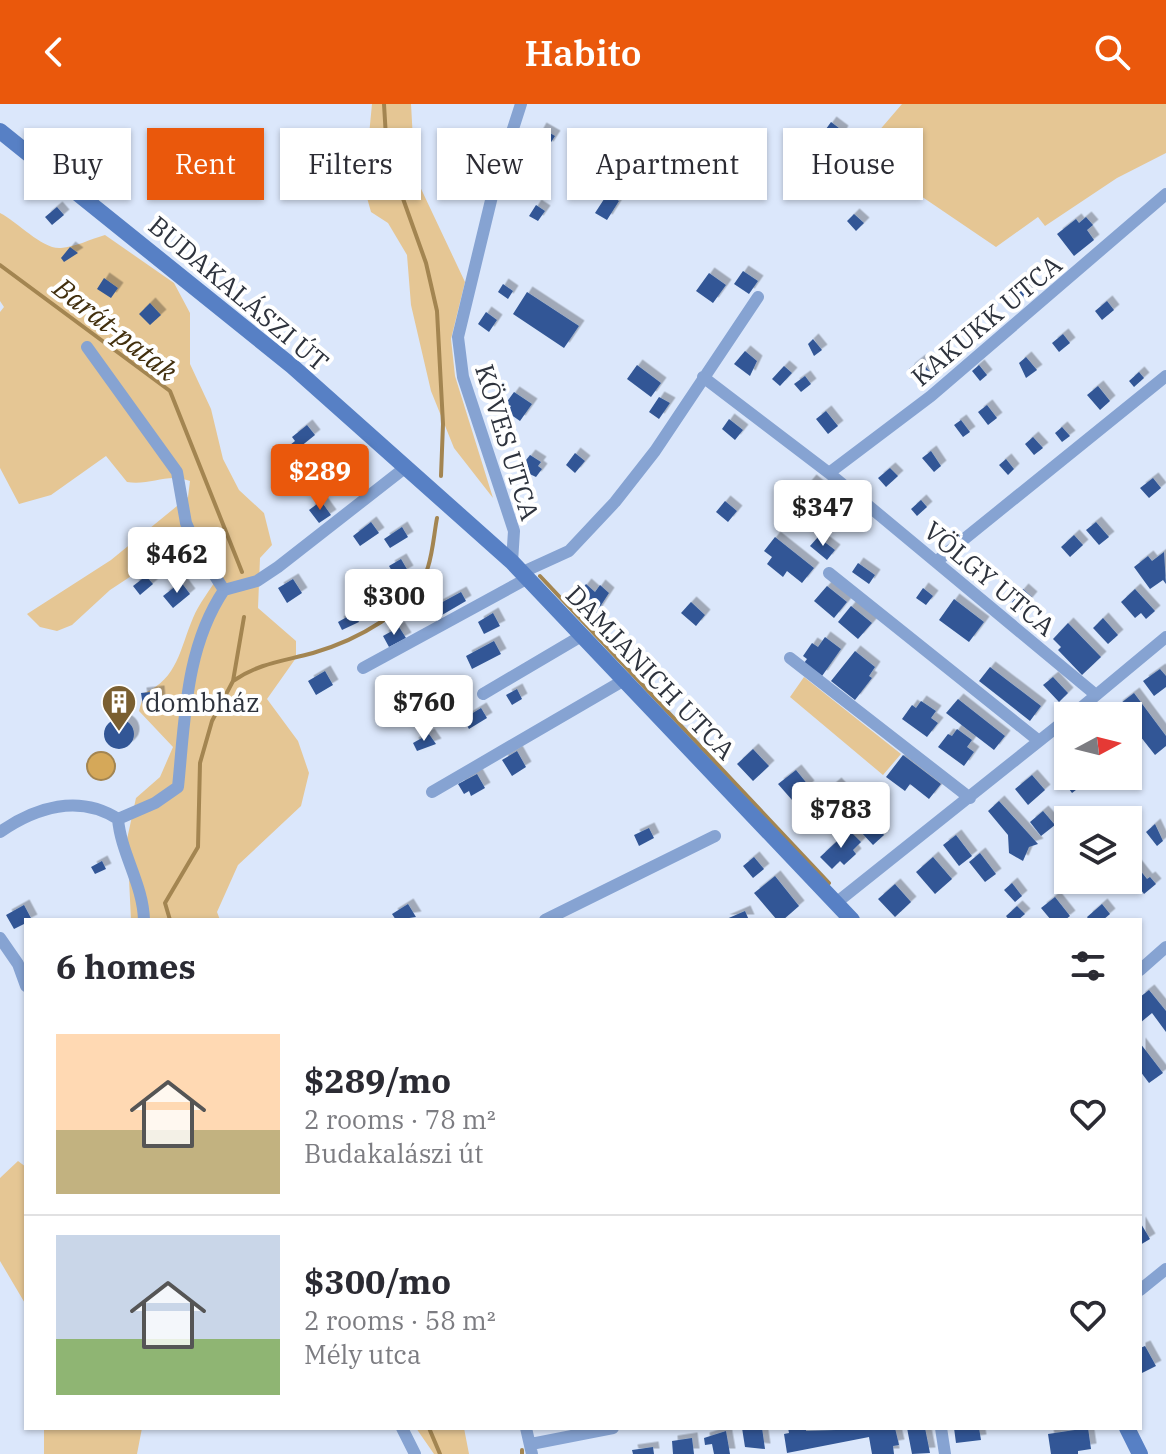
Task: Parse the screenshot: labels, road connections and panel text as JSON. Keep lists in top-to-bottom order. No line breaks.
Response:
{"streets":{"main road":["BUDAKALÁSZI ÚT","DAMJANICH UTCA"],"street":["KAKUKK UTCA","KÖVES UTCA","VÖLGY UTCA"]},"crossings":[["BUDAKALÁSZI ÚT","DAMJANICH UTCA"],["KAKUKK UTCA","VÖLGY UTCA"],["KÖVES UTCA","DAMJANICH UTCA"]],"water":["Barát-patak"],"places":{"building":["dombház"]},"north":"right","page":{"header":"Habito","chip":["Buy","Rent","Filters","New","Apartment","House"],"price":["$289","$347","$462","$300","$760","$783"],"heading":"6 homes","list":[{"name":"$289/mo","note":"2 rooms · 78 m² · Budakalászi út"},{"name":"$300/mo","note":"2 rooms · 58 m² · Mély utca"}]}}
